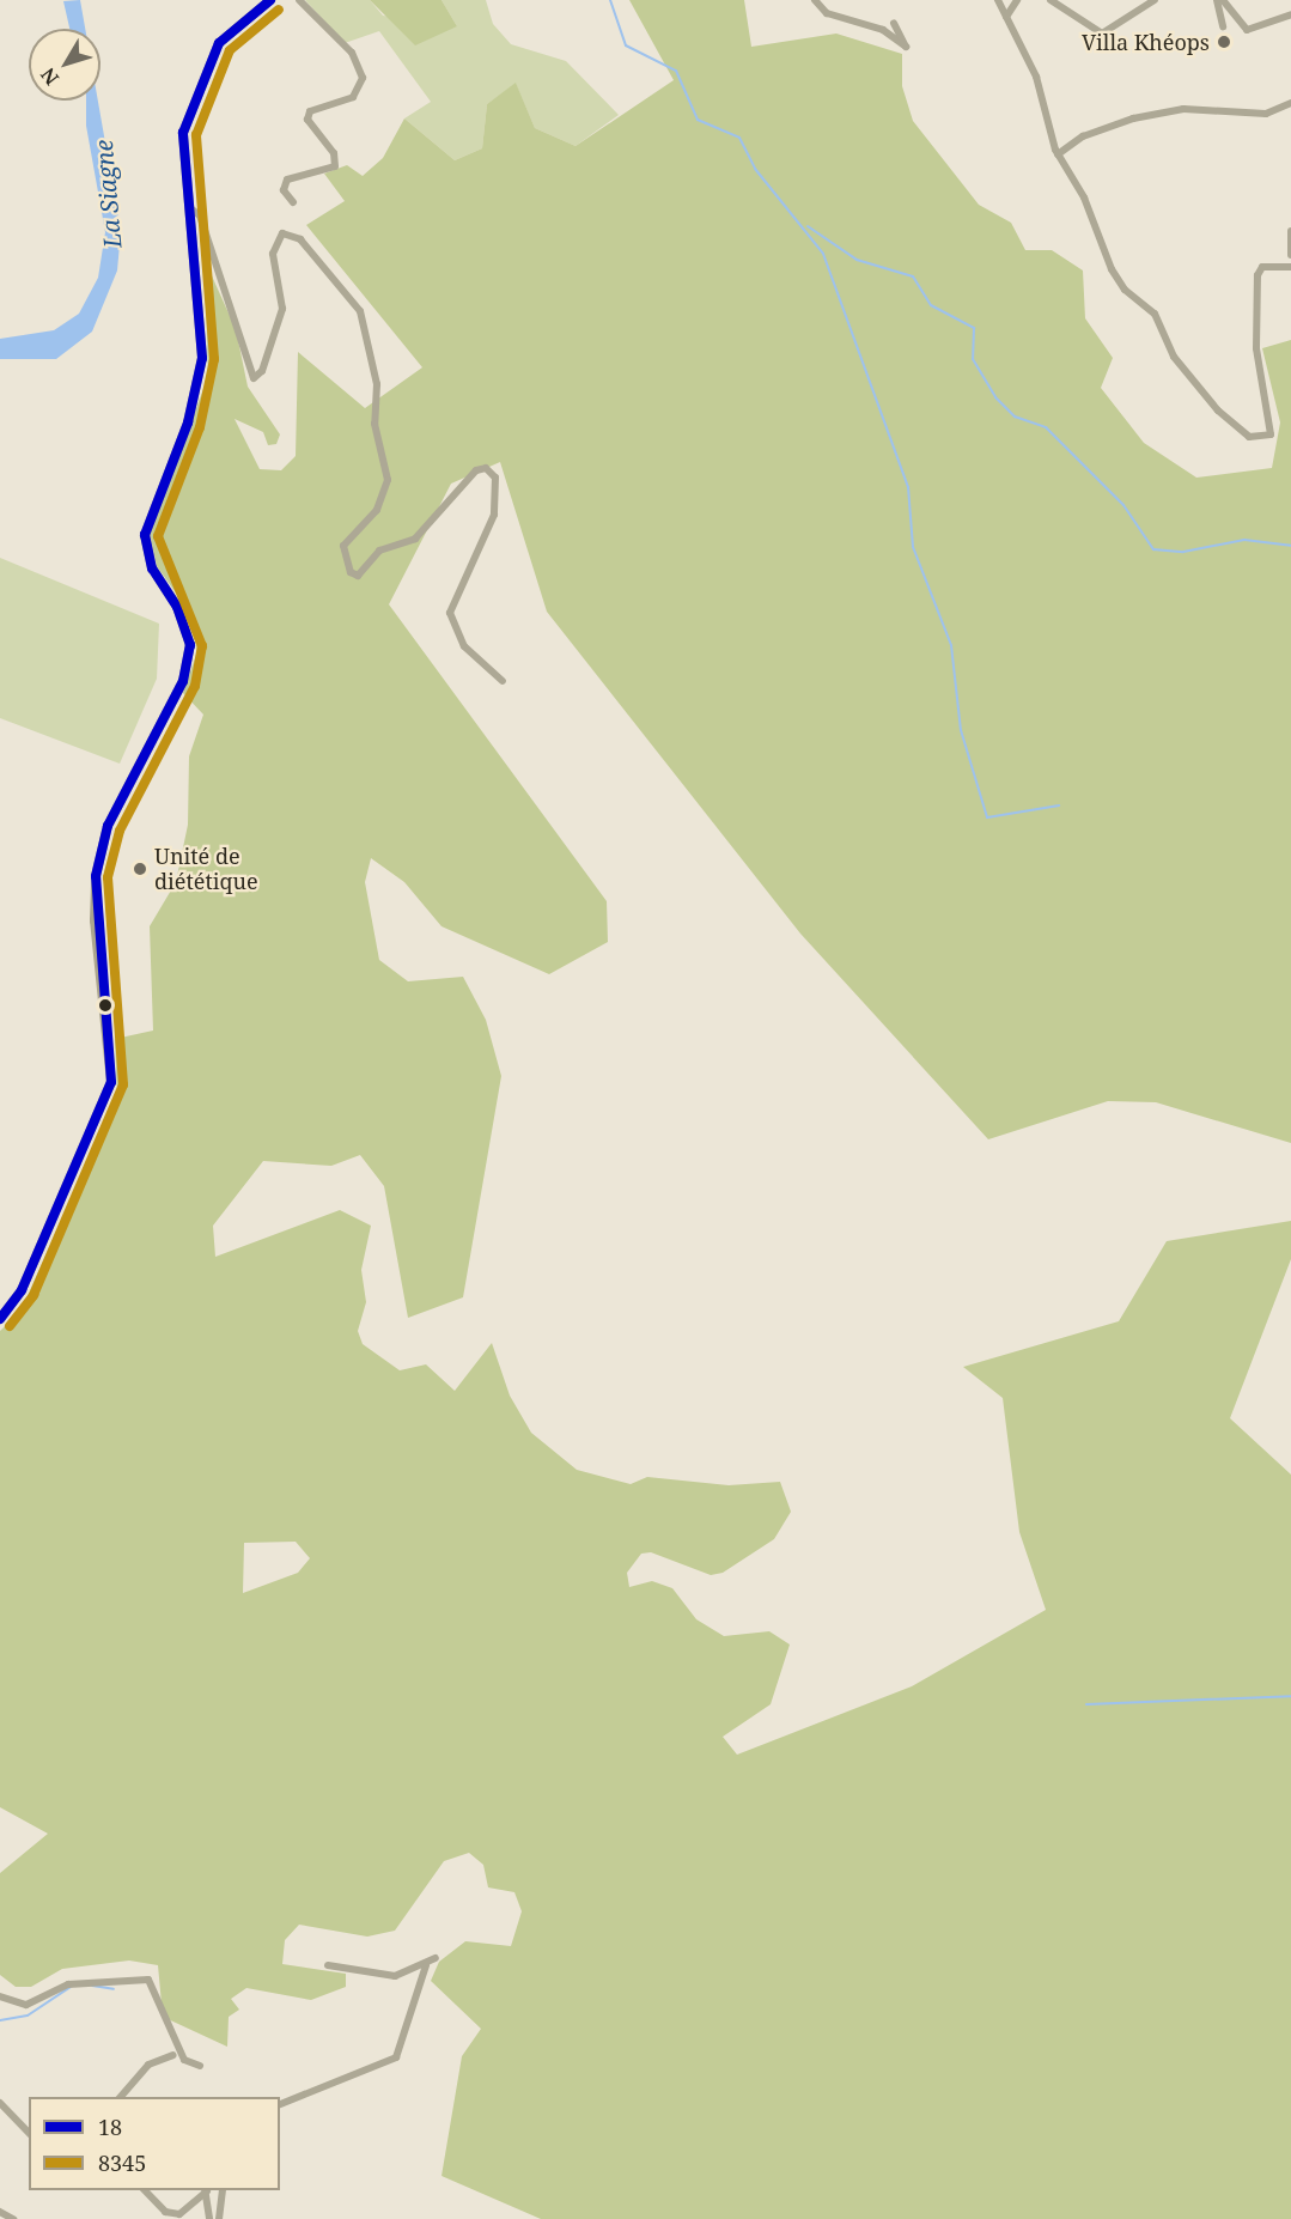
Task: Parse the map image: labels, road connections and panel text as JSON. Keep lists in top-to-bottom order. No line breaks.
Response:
{"water":["La Siagne"],"places":["Villa Khéops","Unité de diététique"],"lines":["transit line 18","transit line 8345"],"legend":["18","8345"],"north":"bottom left"}
